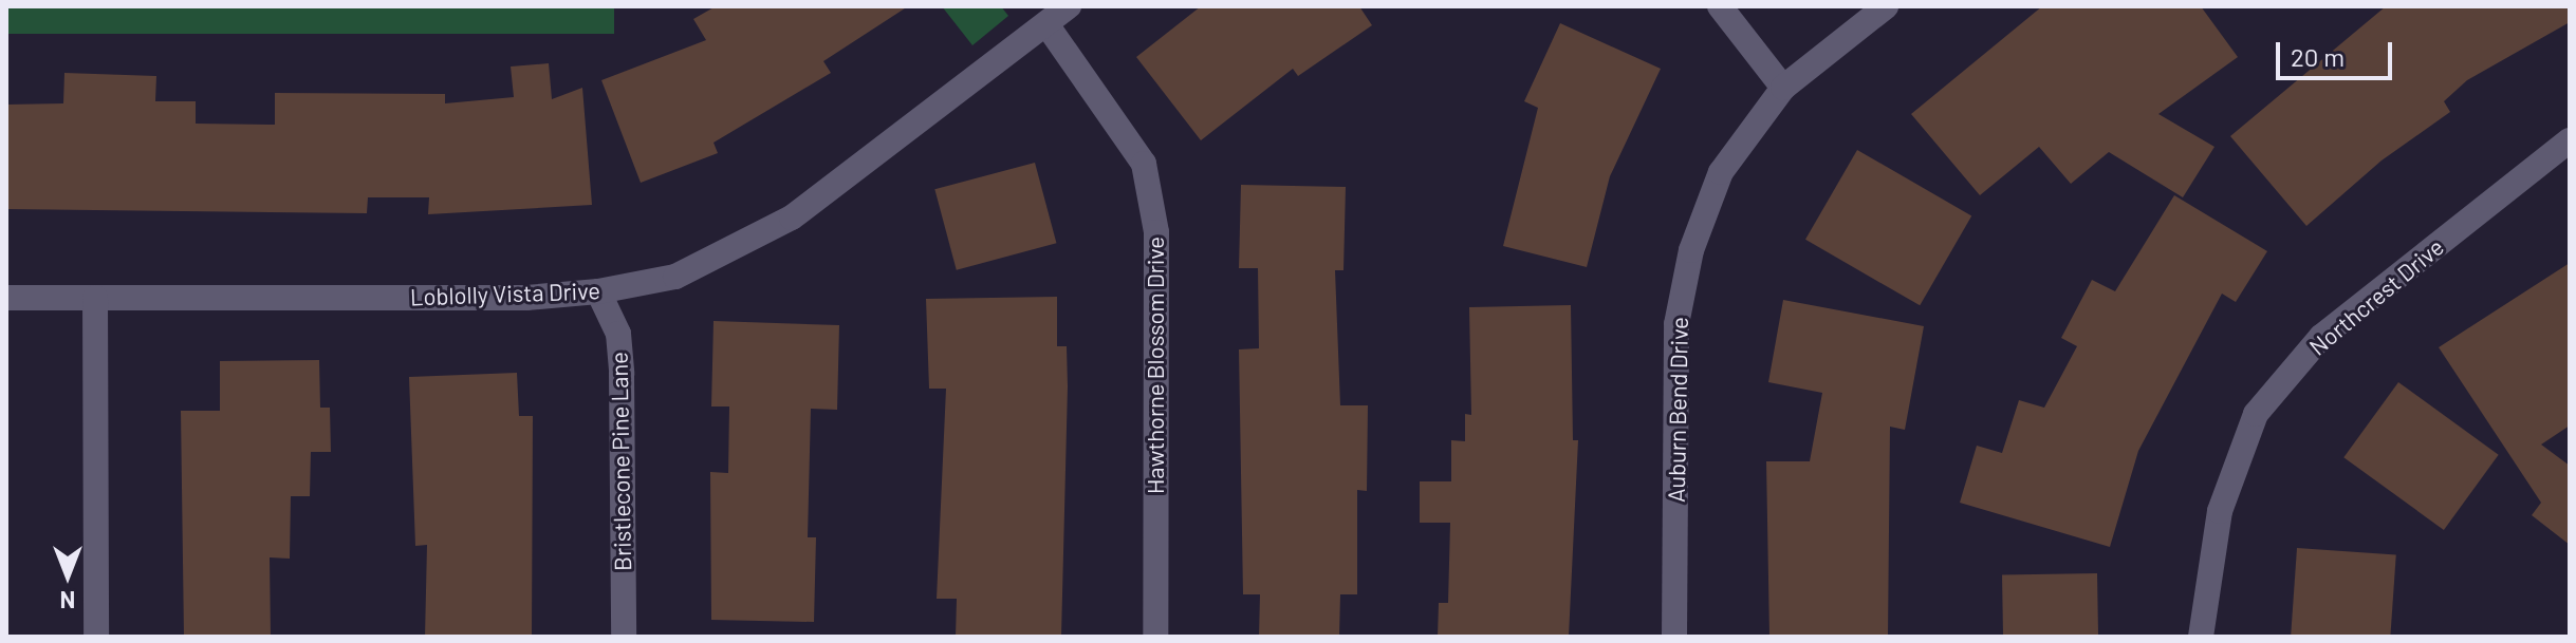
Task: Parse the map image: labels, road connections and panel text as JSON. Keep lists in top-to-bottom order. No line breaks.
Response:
{"streets":{"street":["Loblolly Vista Drive","Northcrest Drive","Hawthorne Blossom Drive","Auburn Bend Drive","Bristlecone Pine Lane"]},"crossings":[["Loblolly Vista Drive","Hawthorne Blossom Drive"],["Loblolly Vista Drive","Bristlecone Pine Lane"]],"scale_bar":"20 m","north":"bottom"}
